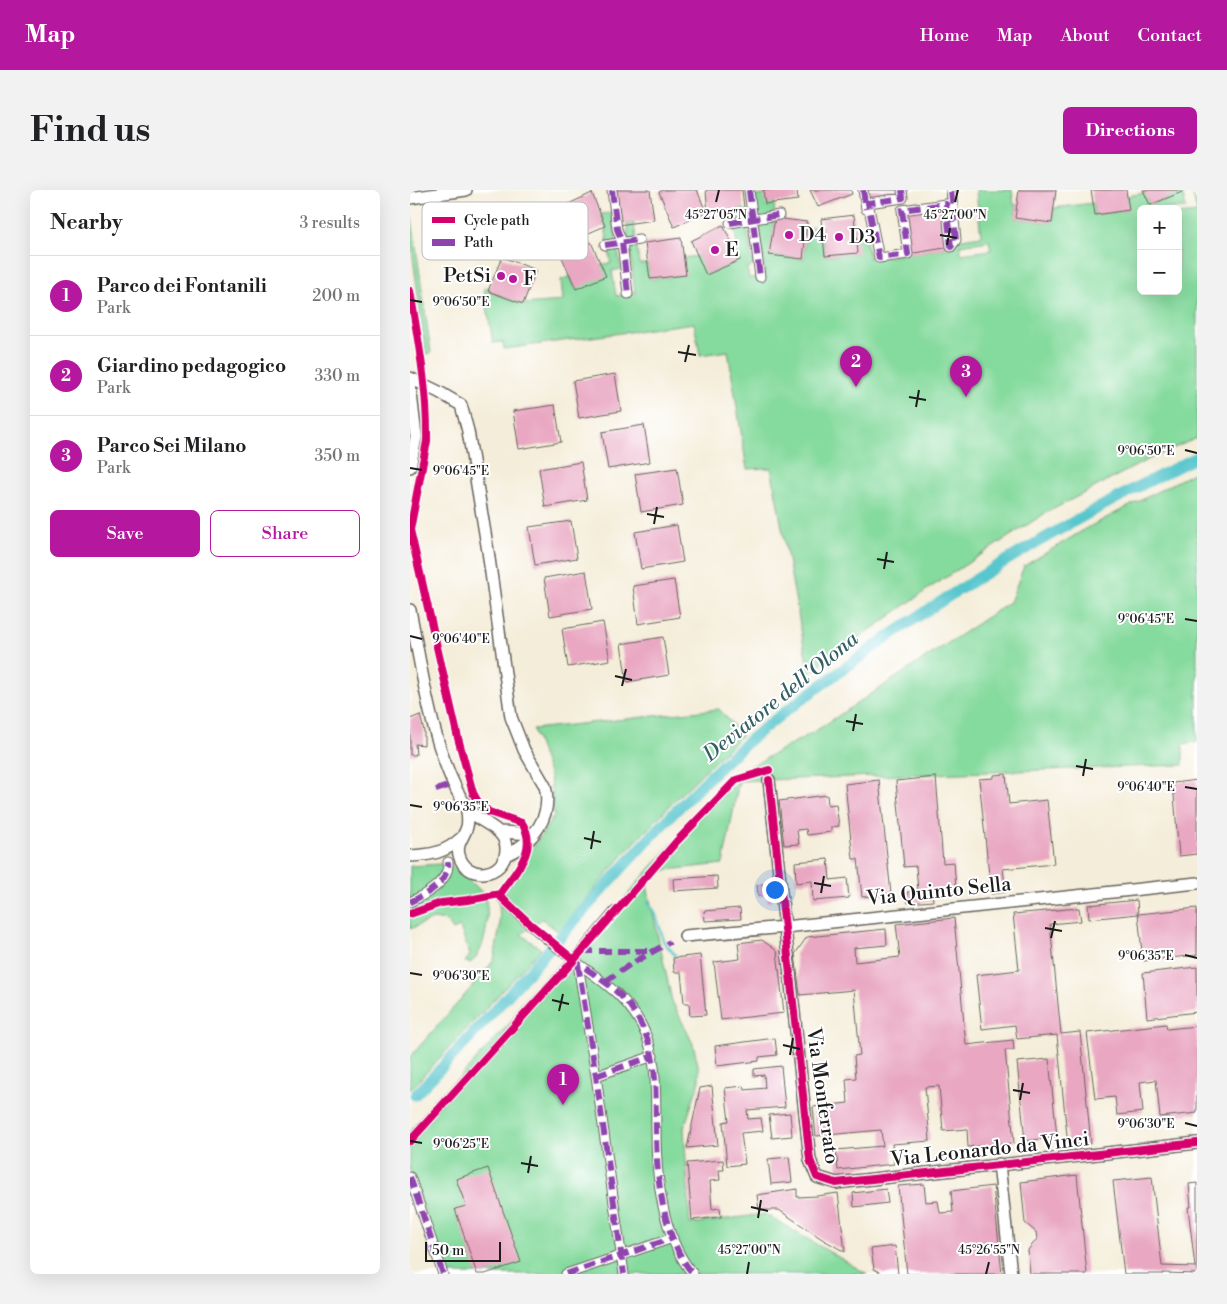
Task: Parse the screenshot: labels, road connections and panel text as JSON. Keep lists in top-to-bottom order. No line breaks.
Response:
{"streets":{"street":["Via Quinto Sella","Via Monferrato","Via Leonardo da Vinci"]},"crossings":[["Via Quinto Sella","Via Monferrato"],["Via Monferrato","Via Leonardo da Vinci"]],"water":["Deviatore dell'Olona"],"places":["D4","D3","E","PetSi","F"],"legend":["Cycle path","Path"],"scale_bar":"50 m","page":{"header":"Map","nav":["Home","Map","About","Contact"],"buttons":["Directions",["Save","Share"]],"title":"Find us","heading":["Nearby","3 results"],"map_buttons":["+","−"],"list":[{"mark":"1","name":"Parco dei Fontanili","note":"Park","value":"200 m"},{"mark":"2","name":"Giardino pedagogico","note":"Park","value":"330 m"},{"mark":"3","name":"Parco Sei Milano","note":"Park","value":"350 m"}],"pins":["2","3","1"],"scale":"50 m"},"coordinates":["45°27'05\"N","45°27'00\"N","9°06'50\"E","9°06'45\"E","9°06'40\"E","9°06'35\"E","9°06'30\"E","9°06'25\"E","45°26'55\"N"]}
